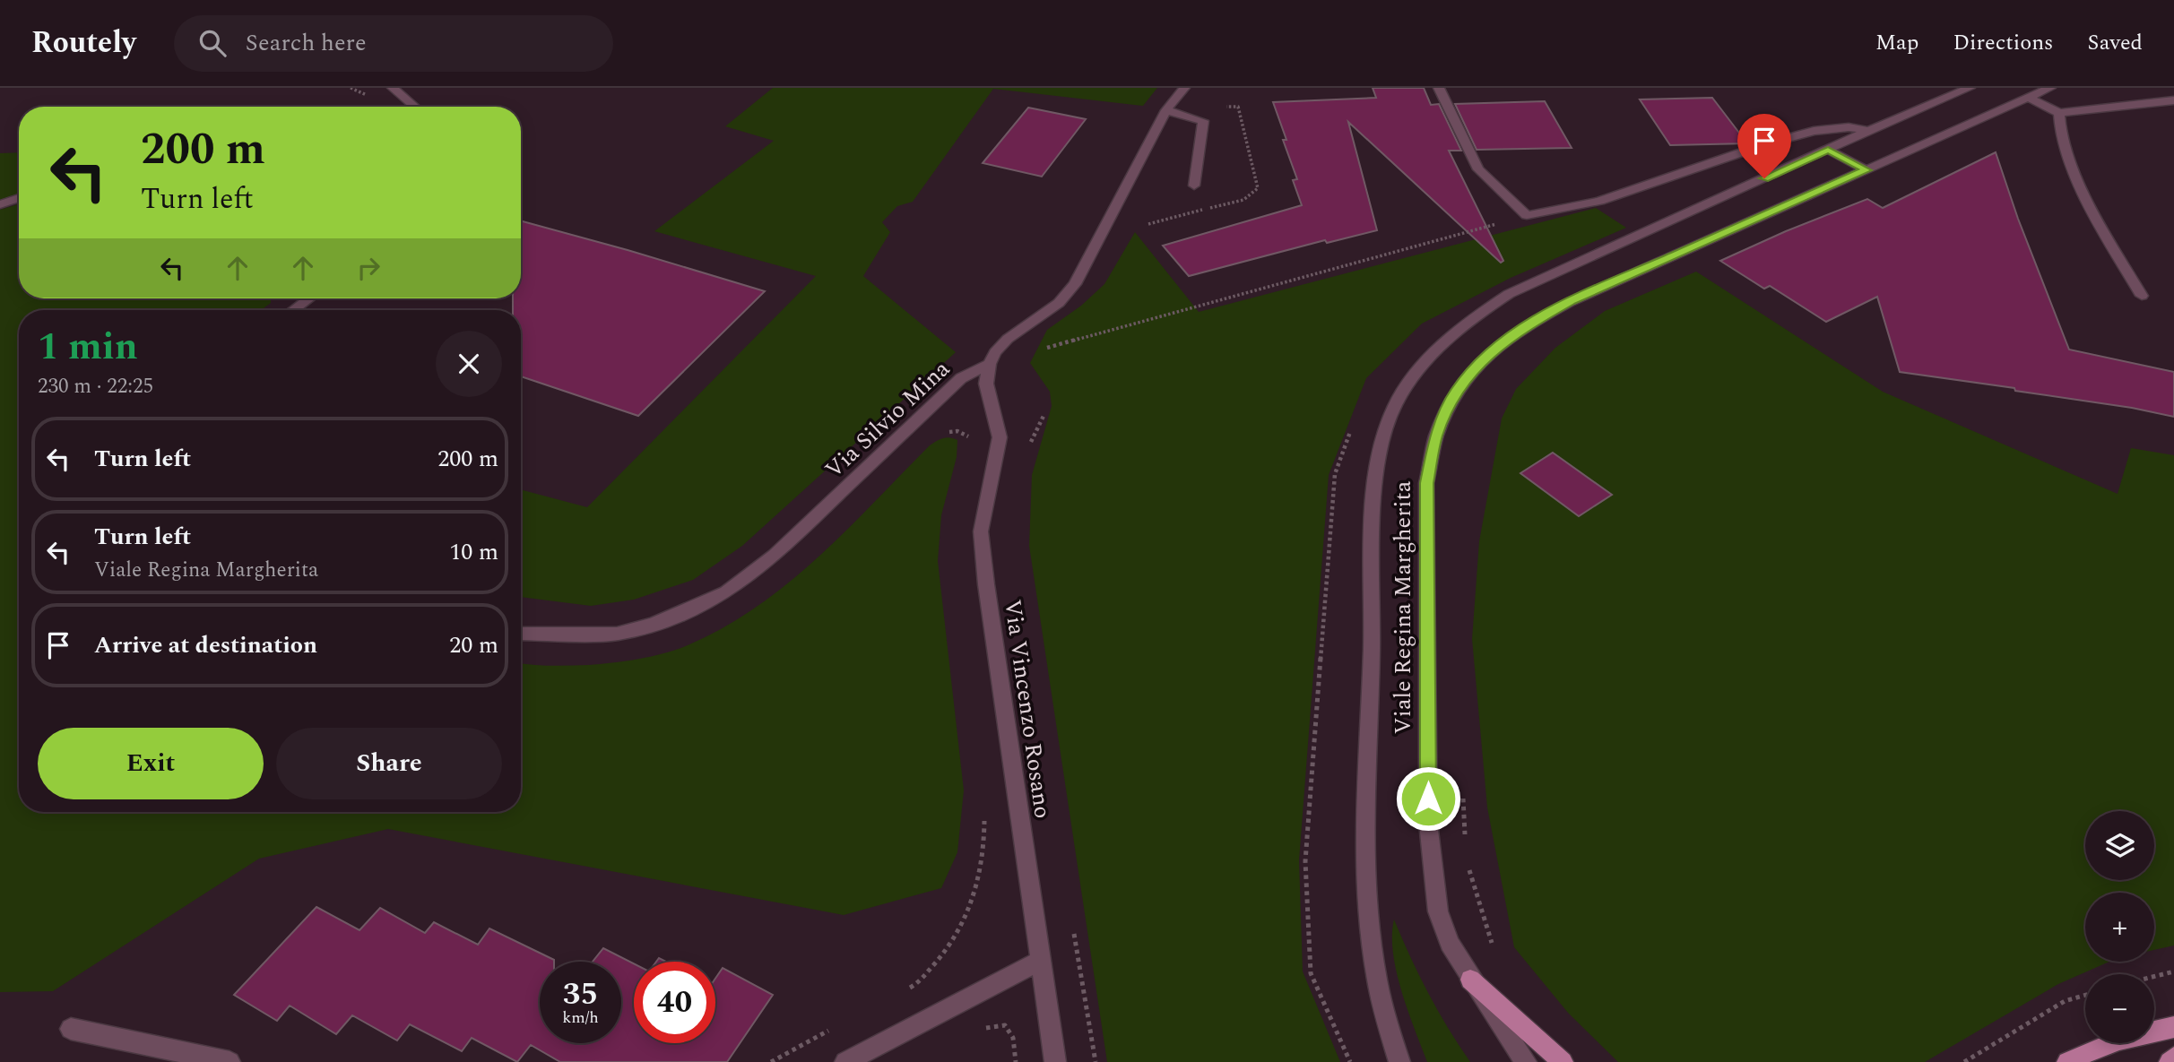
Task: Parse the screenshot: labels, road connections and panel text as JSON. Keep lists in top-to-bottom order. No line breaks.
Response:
{"streets":{"street":["Via Silvio Mina","Viale Regina Margherita","Via Vincenzo Rosano"]},"crossings":[["Via Silvio Mina","Via Vincenzo Rosano"]],"page":{"header":"Routely","search":"Search here","nav":["Map","Directions","Saved"],"turn":["200 m","Turn left"],"heading":["1 min","230 m · 22:25"],"list":[{"name":"Turn left","value":"200 m"},{"name":"Turn left","note":"Viale Regina Margherita","value":"10 m"},{"name":"Arrive at destination","value":"20 m"}],"buttons":["Exit","Share"],"map_buttons":["+","−"],"speed":"35 km/h","limit":"40"}}
